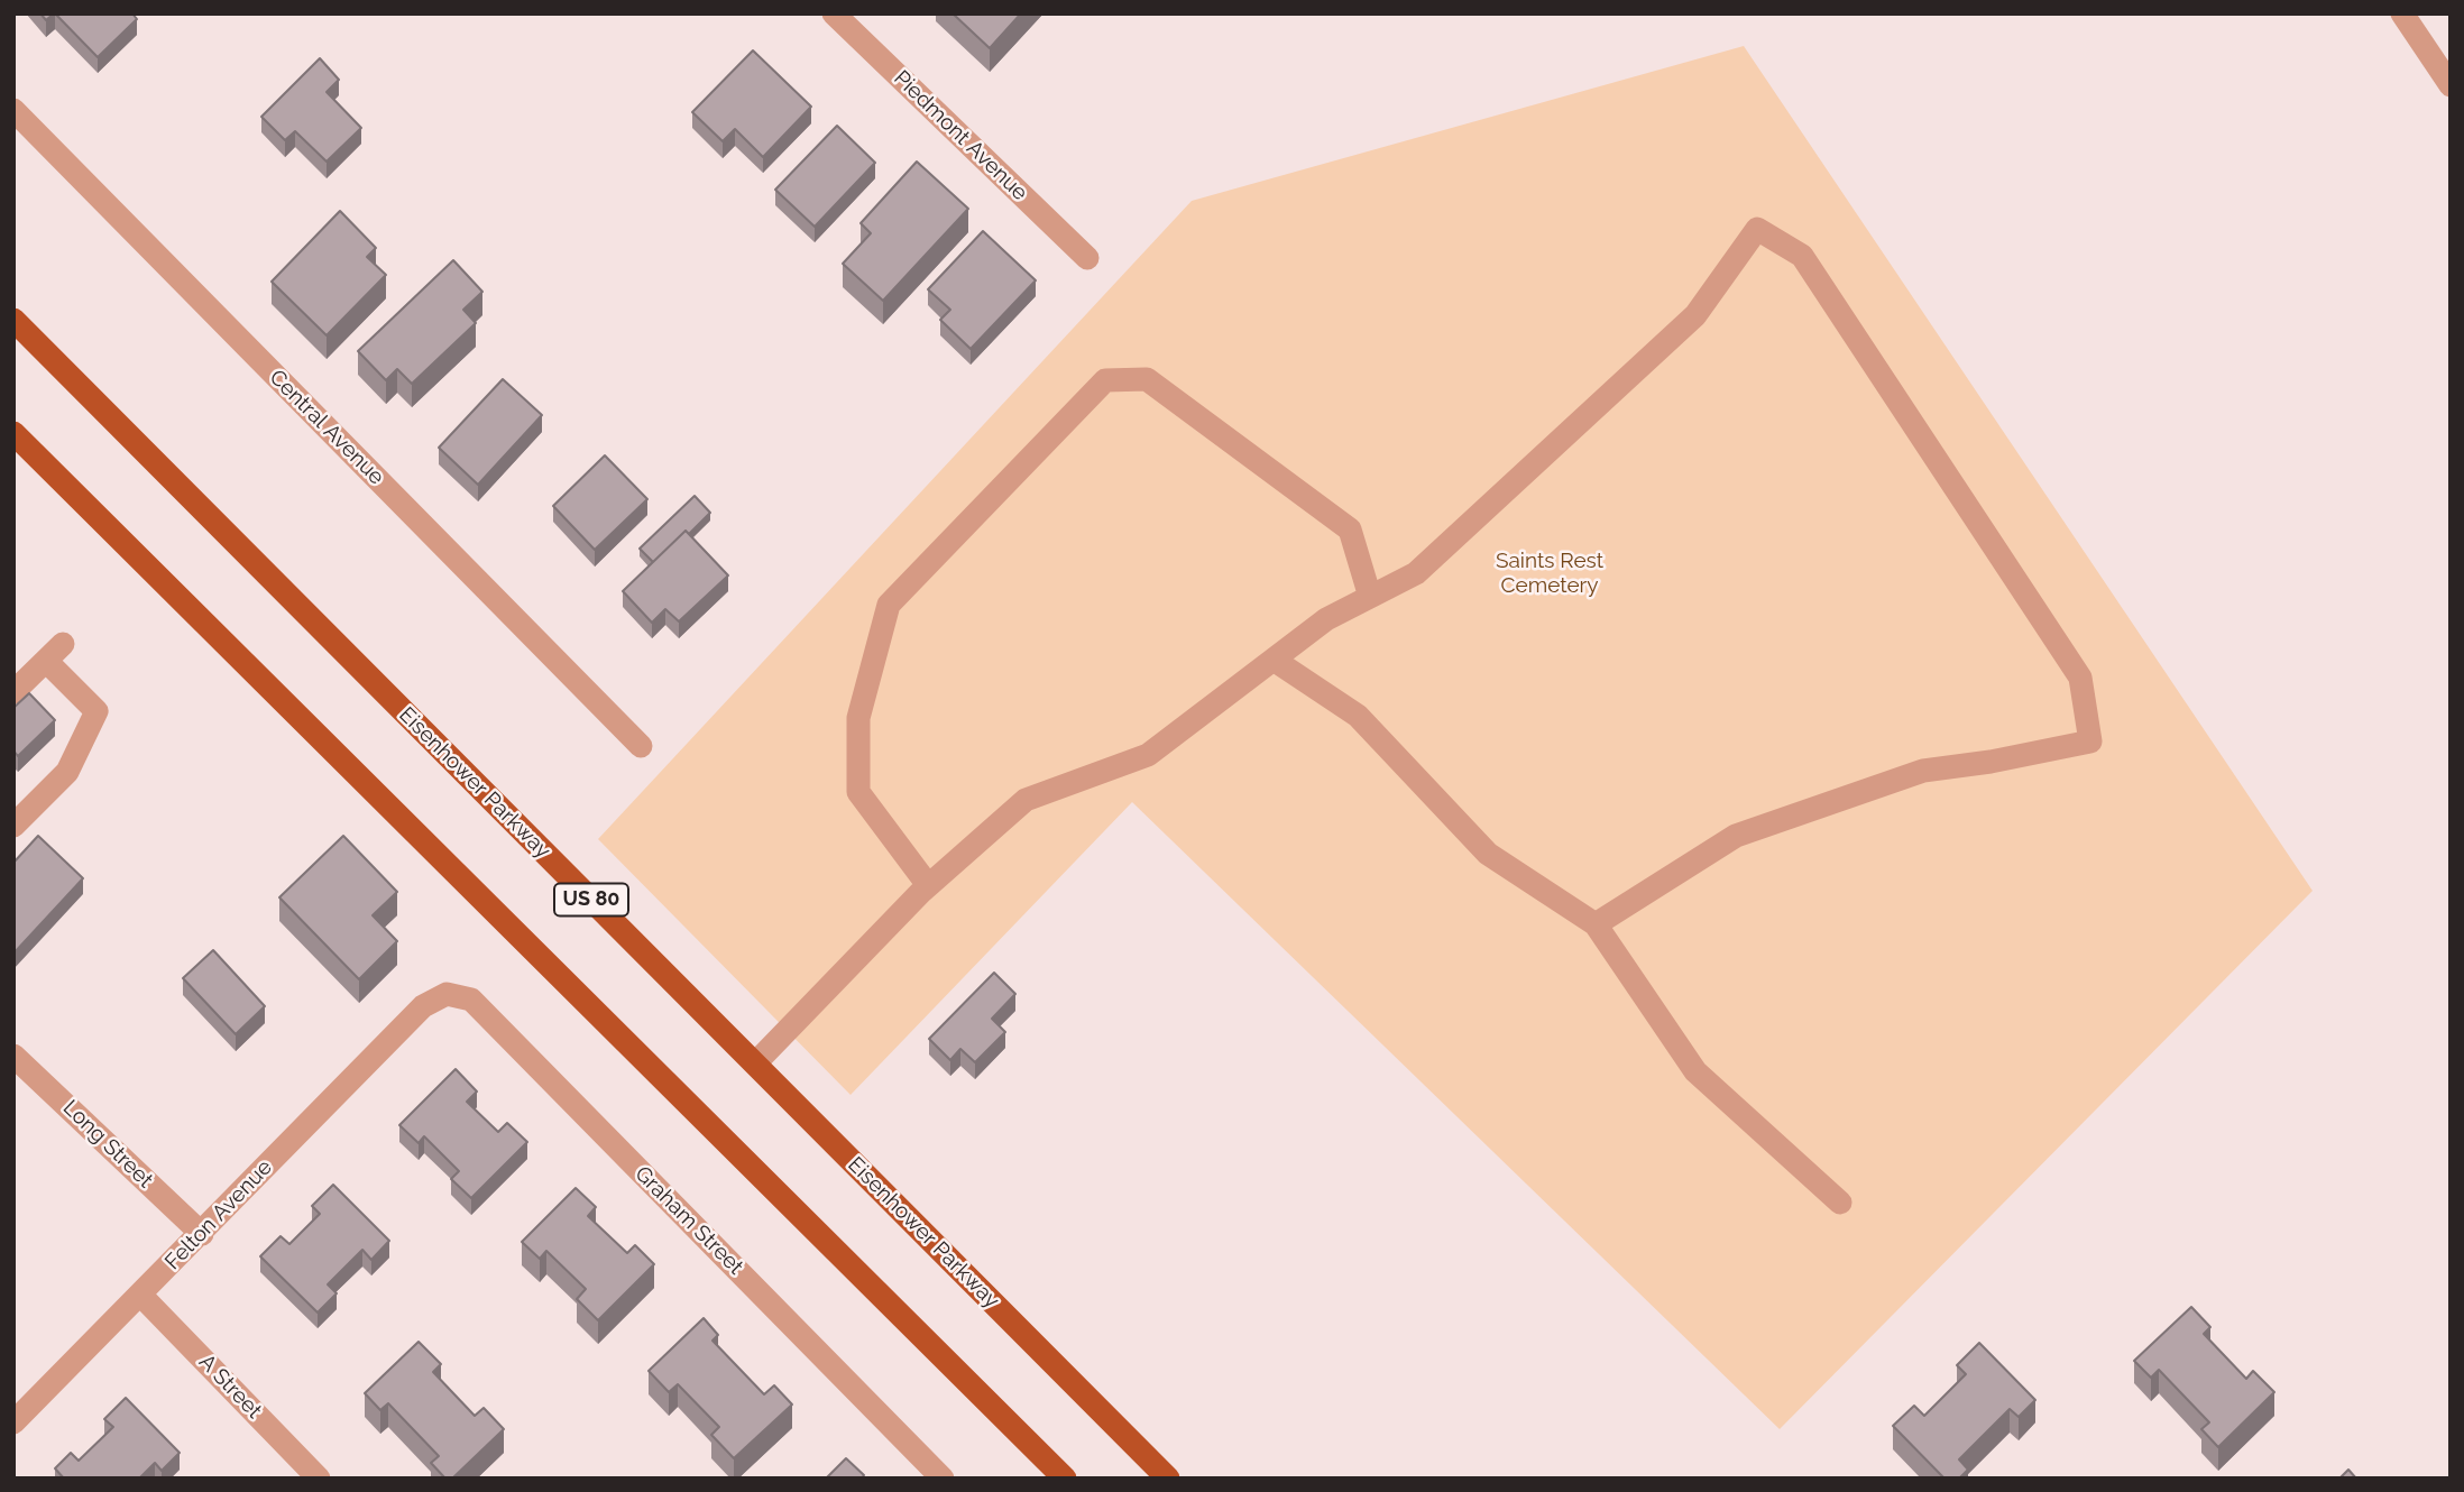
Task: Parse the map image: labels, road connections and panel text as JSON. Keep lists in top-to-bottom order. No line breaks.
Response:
{"streets":{"main road":["Eisenhower Parkway","US 80"],"street":["Piedmont Avenue","Central Avenue","Long Street","Felton Avenue","Graham Street","A Street"]},"crossings":[["Long Street","Felton Avenue"],["Felton Avenue","Graham Street"],["Felton Avenue","A Street"]],"parks":["Saints Rest Cemetery"]}
